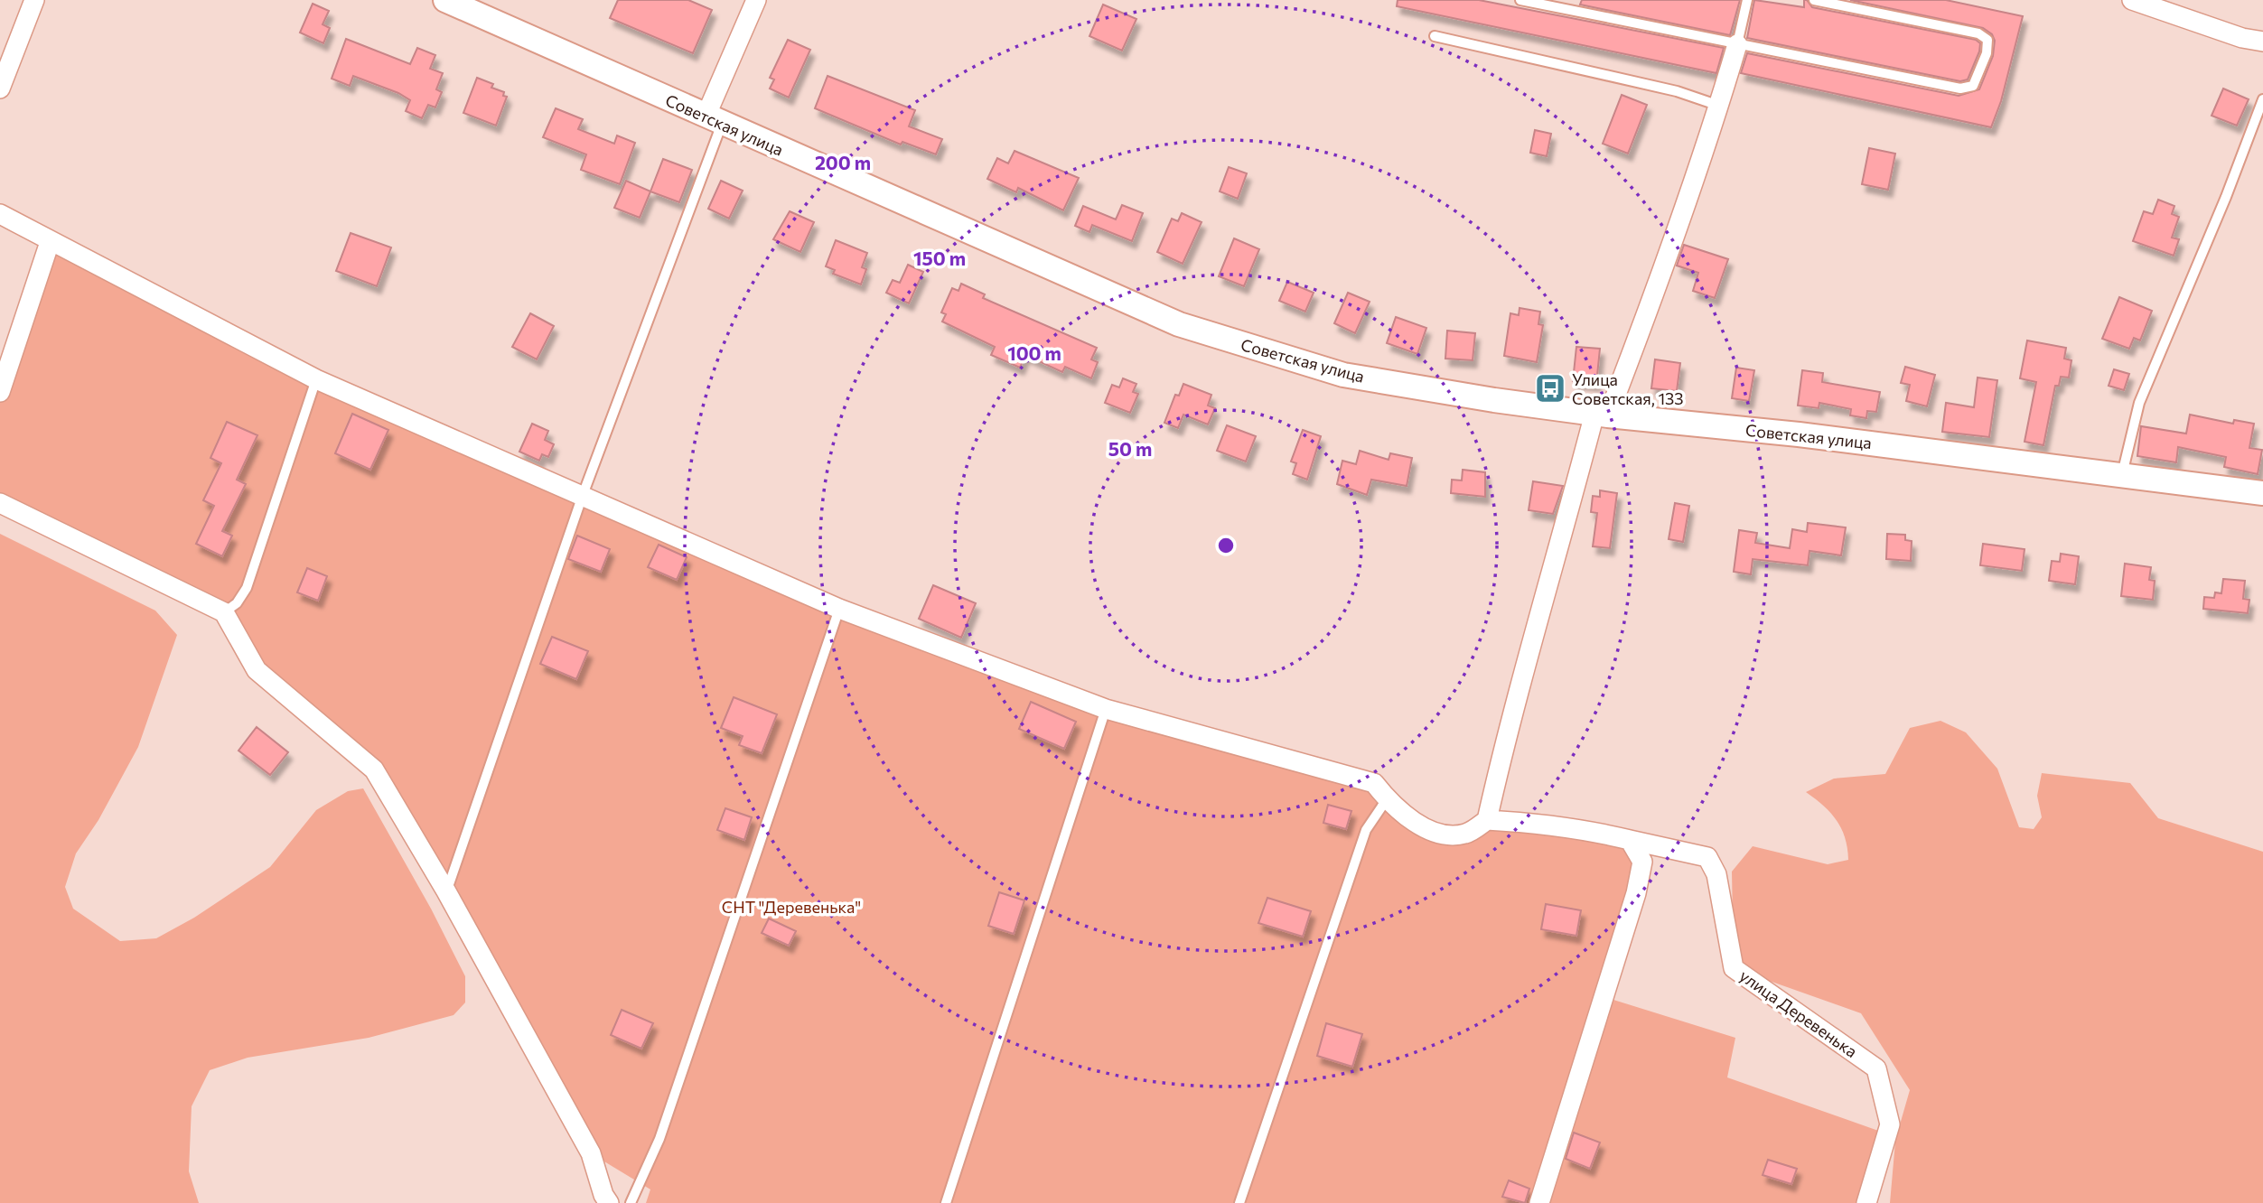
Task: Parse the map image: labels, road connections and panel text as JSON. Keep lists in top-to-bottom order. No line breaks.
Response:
{"streets":{"street":["Советская улица","улица Деревенька"]},"parks":["СНТ \"Деревенька\""],"places":{"bus stop":["Улица Советская, 133"]},"rings":["200 m","150 m","100 m","50 m"]}
